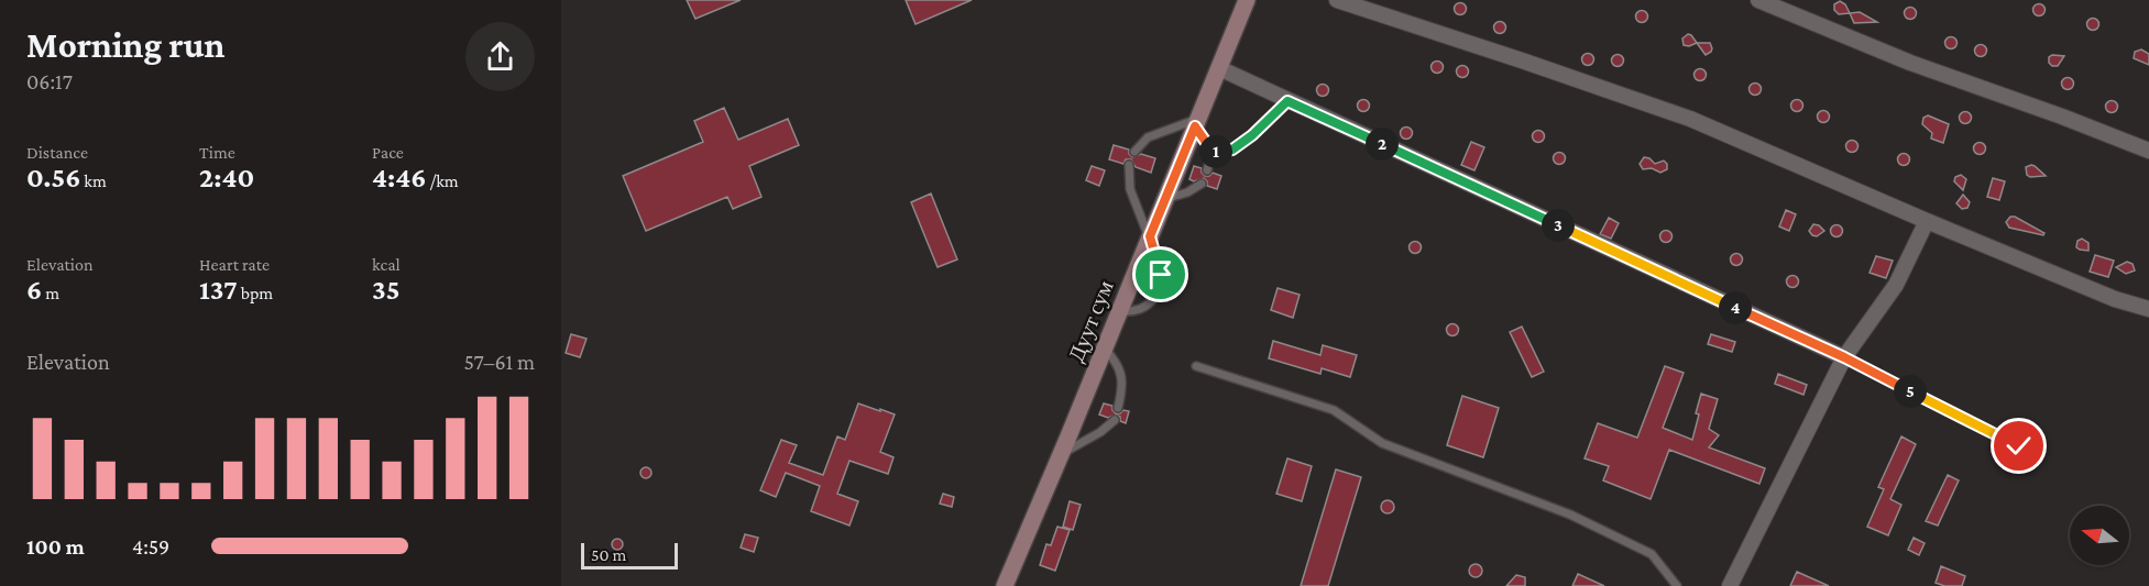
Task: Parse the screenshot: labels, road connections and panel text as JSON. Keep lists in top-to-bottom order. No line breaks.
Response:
{"streets":{"main road":["Дуут сум"]},"scale_bar":"50 m","north":"left","page":{"heading":["Morning run","06:17"],"stats":[["Distance","0.56 km"],["Time","2:40"],["Pace","4:46 /km"],["Elevation","6 m"],["Heart rate","137 bpm"],["kcal","35"]],"pins":["2","1","3","4","5"],"chart":["Elevation","57–61 m"],"list":[{"name":"100 m","note":"4:59"}],"scale":"50 m"}}
